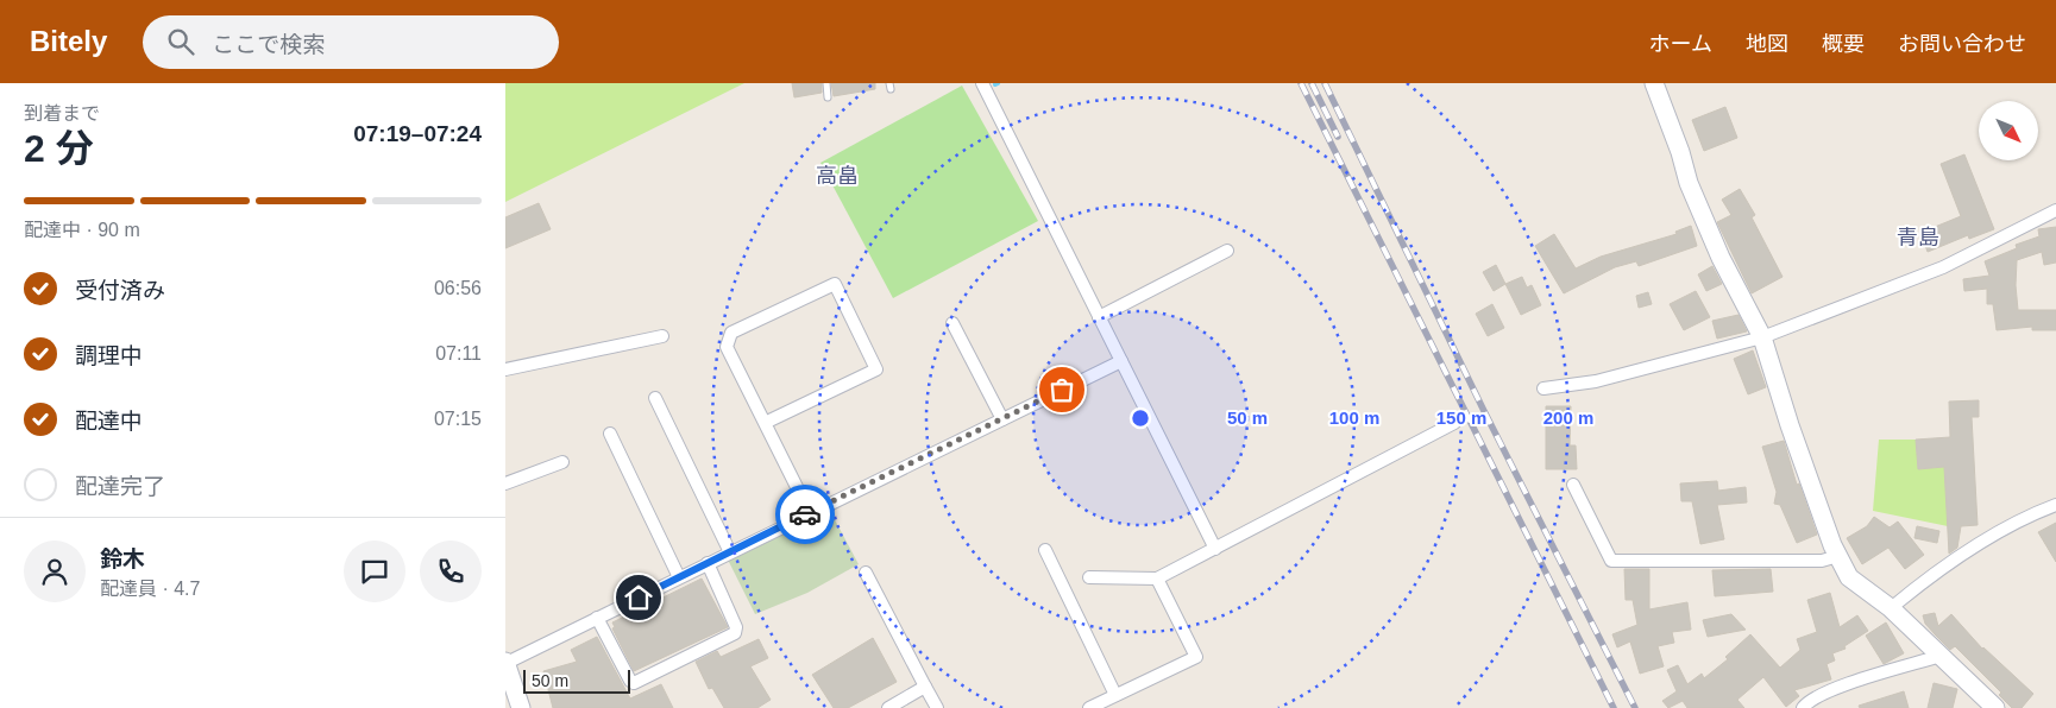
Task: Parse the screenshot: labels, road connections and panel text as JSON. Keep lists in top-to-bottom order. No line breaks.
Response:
{"districts":["高畠","青島"],"scale_bar":"50 m","north":"bottom right","page":{"header":"Bitely","search":"ここで検索","nav":["ホーム","地図","概要","お問い合わせ"],"heading":["2 分","到着まで","07:19–07:24"],"panel":["鈴木","配達員 · 4.7"],"bar":"配達中 · 90 m","list":[["受付済み","06:56"],["調理中","07:11"],["配達中","07:15"],"配達完了"],"scale":"50 m"},"rings":["50 m","100 m","150 m","200 m"]}
